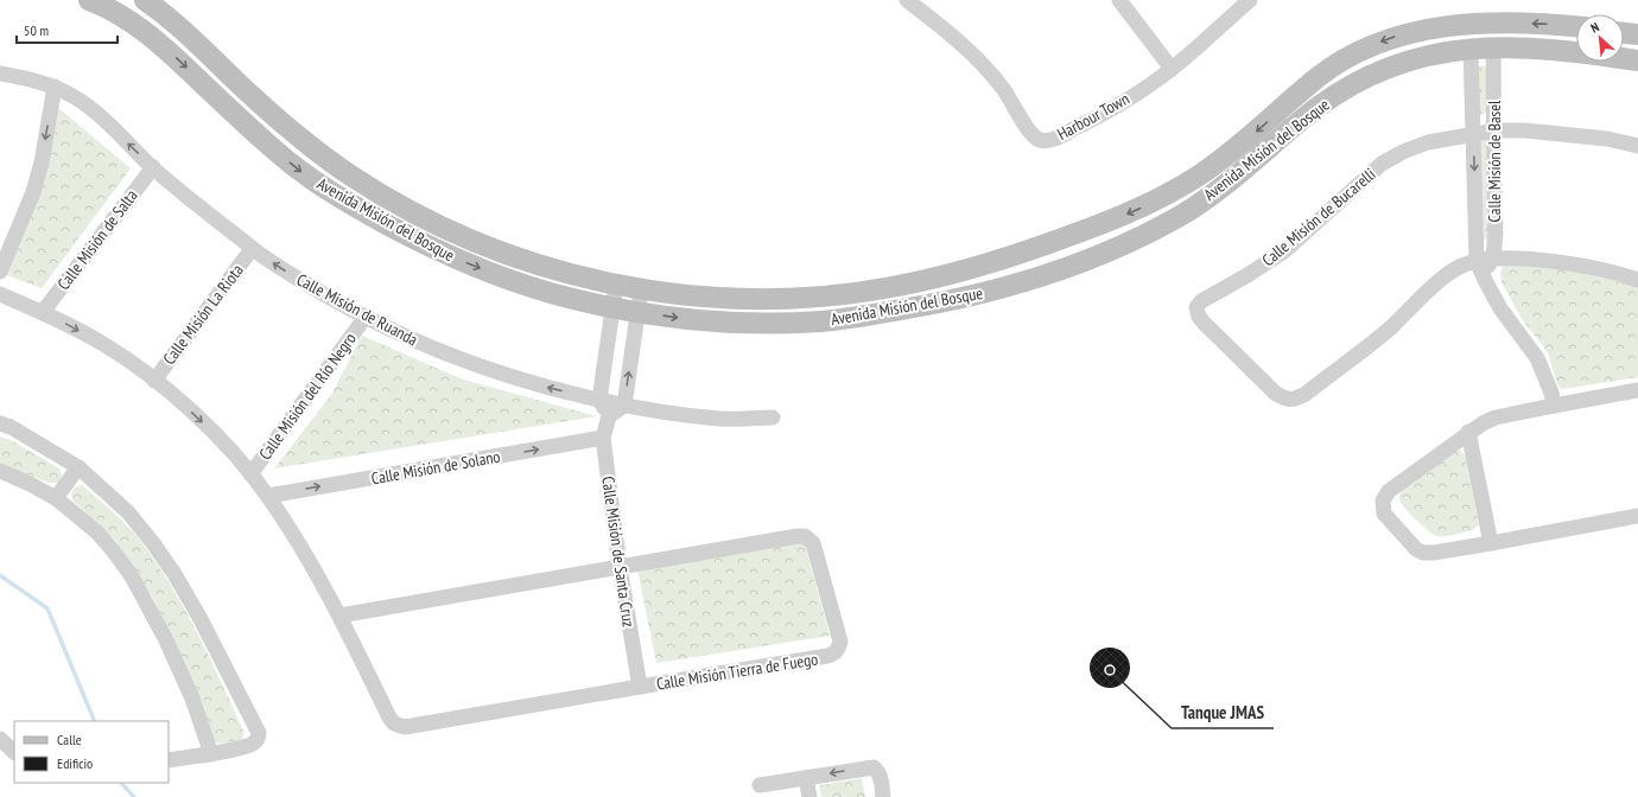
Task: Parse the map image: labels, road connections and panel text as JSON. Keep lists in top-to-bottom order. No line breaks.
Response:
{"streets":{"main road":["Avenida Misión del Bosque"],"street":["Harbour Town","Calle Misión de Basel","Calle Misión de Bucarelli","Calle Misión de Salta","Calle Misión de Ruanda","Calle Misión La Riota","Calle Misión del Río Negro","Calle Misión de Solano","Calle Misión de Santa Cruz","Calle Misión Tierra de Fuego"]},"crossings":[["Avenida Misión del Bosque","Calle Misión de Basel"],["Calle Misión de Basel","Calle Misión de Bucarelli"],["Calle Misión de Salta","Calle Misión de Ruanda"],["Calle Misión de Salta","Calle Misión Tierra de Fuego"],["Calle Misión de Ruanda","Calle Misión La Riota"],["Calle Misión de Ruanda","Calle Misión del Río Negro"],["Calle Misión La Riota","Calle Misión Tierra de Fuego"],["Calle Misión del Río Negro","Calle Misión Tierra de Fuego"],["Calle Misión de Solano","Calle Misión de Santa Cruz"],["Calle Misión de Solano","Calle Misión Tierra de Fuego"],["Calle Misión de Santa Cruz","Calle Misión Tierra de Fuego"]],"one_way":["Calle Misión de Ruanda","Calle Misión de Solano"],"places":["Tanque JMAS"],"legend":["Calle","Edificio"],"scale_bar":"50 m","north":"top left"}
